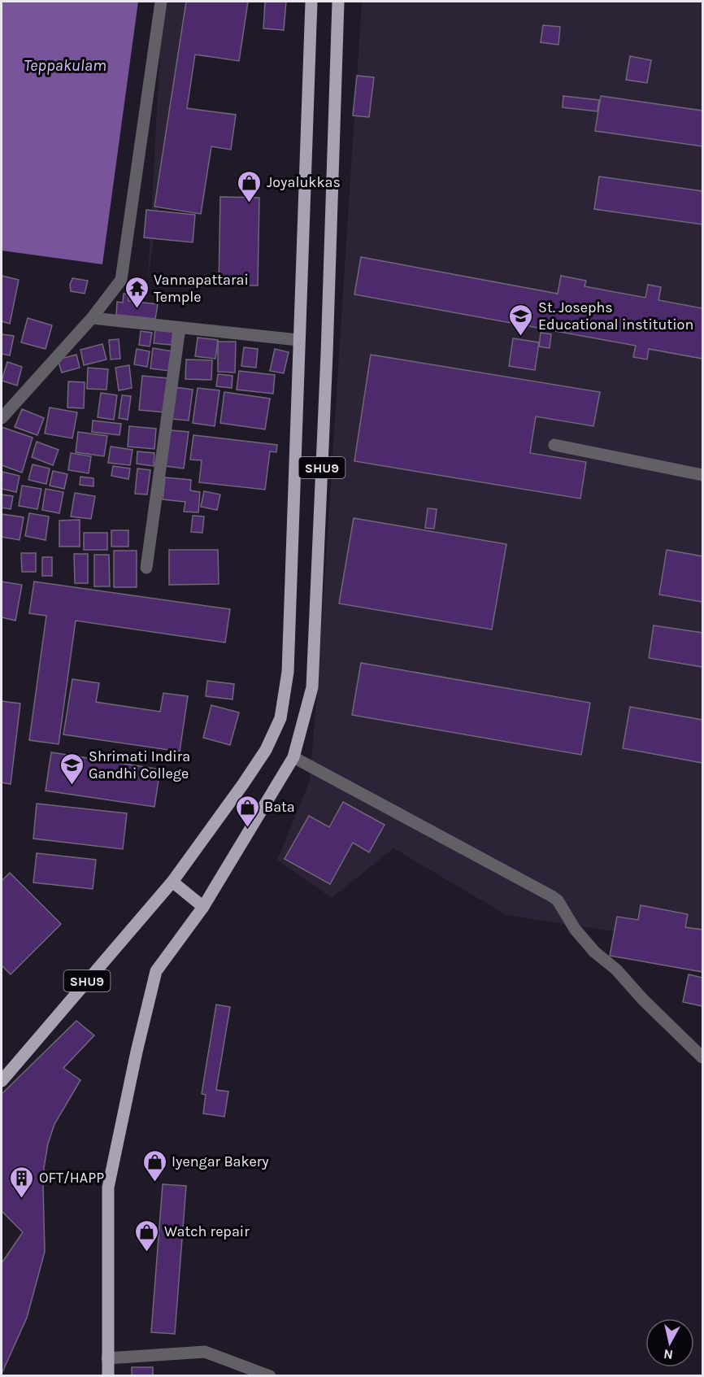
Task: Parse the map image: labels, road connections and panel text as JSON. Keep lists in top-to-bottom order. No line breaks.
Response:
{"streets":{"main road":["SHU9"]},"water":["Teppakulam"],"places":{"shop":["Joyalukkas","Bata","Iyengar Bakery","Watch repair"],"temple":["Vannapattarai Temple"],"school or university":["St. Josephs Educational institution","Shrimati Indira Gandhi College"],"building":["OFT/HAPP"]},"north":"bottom"}
